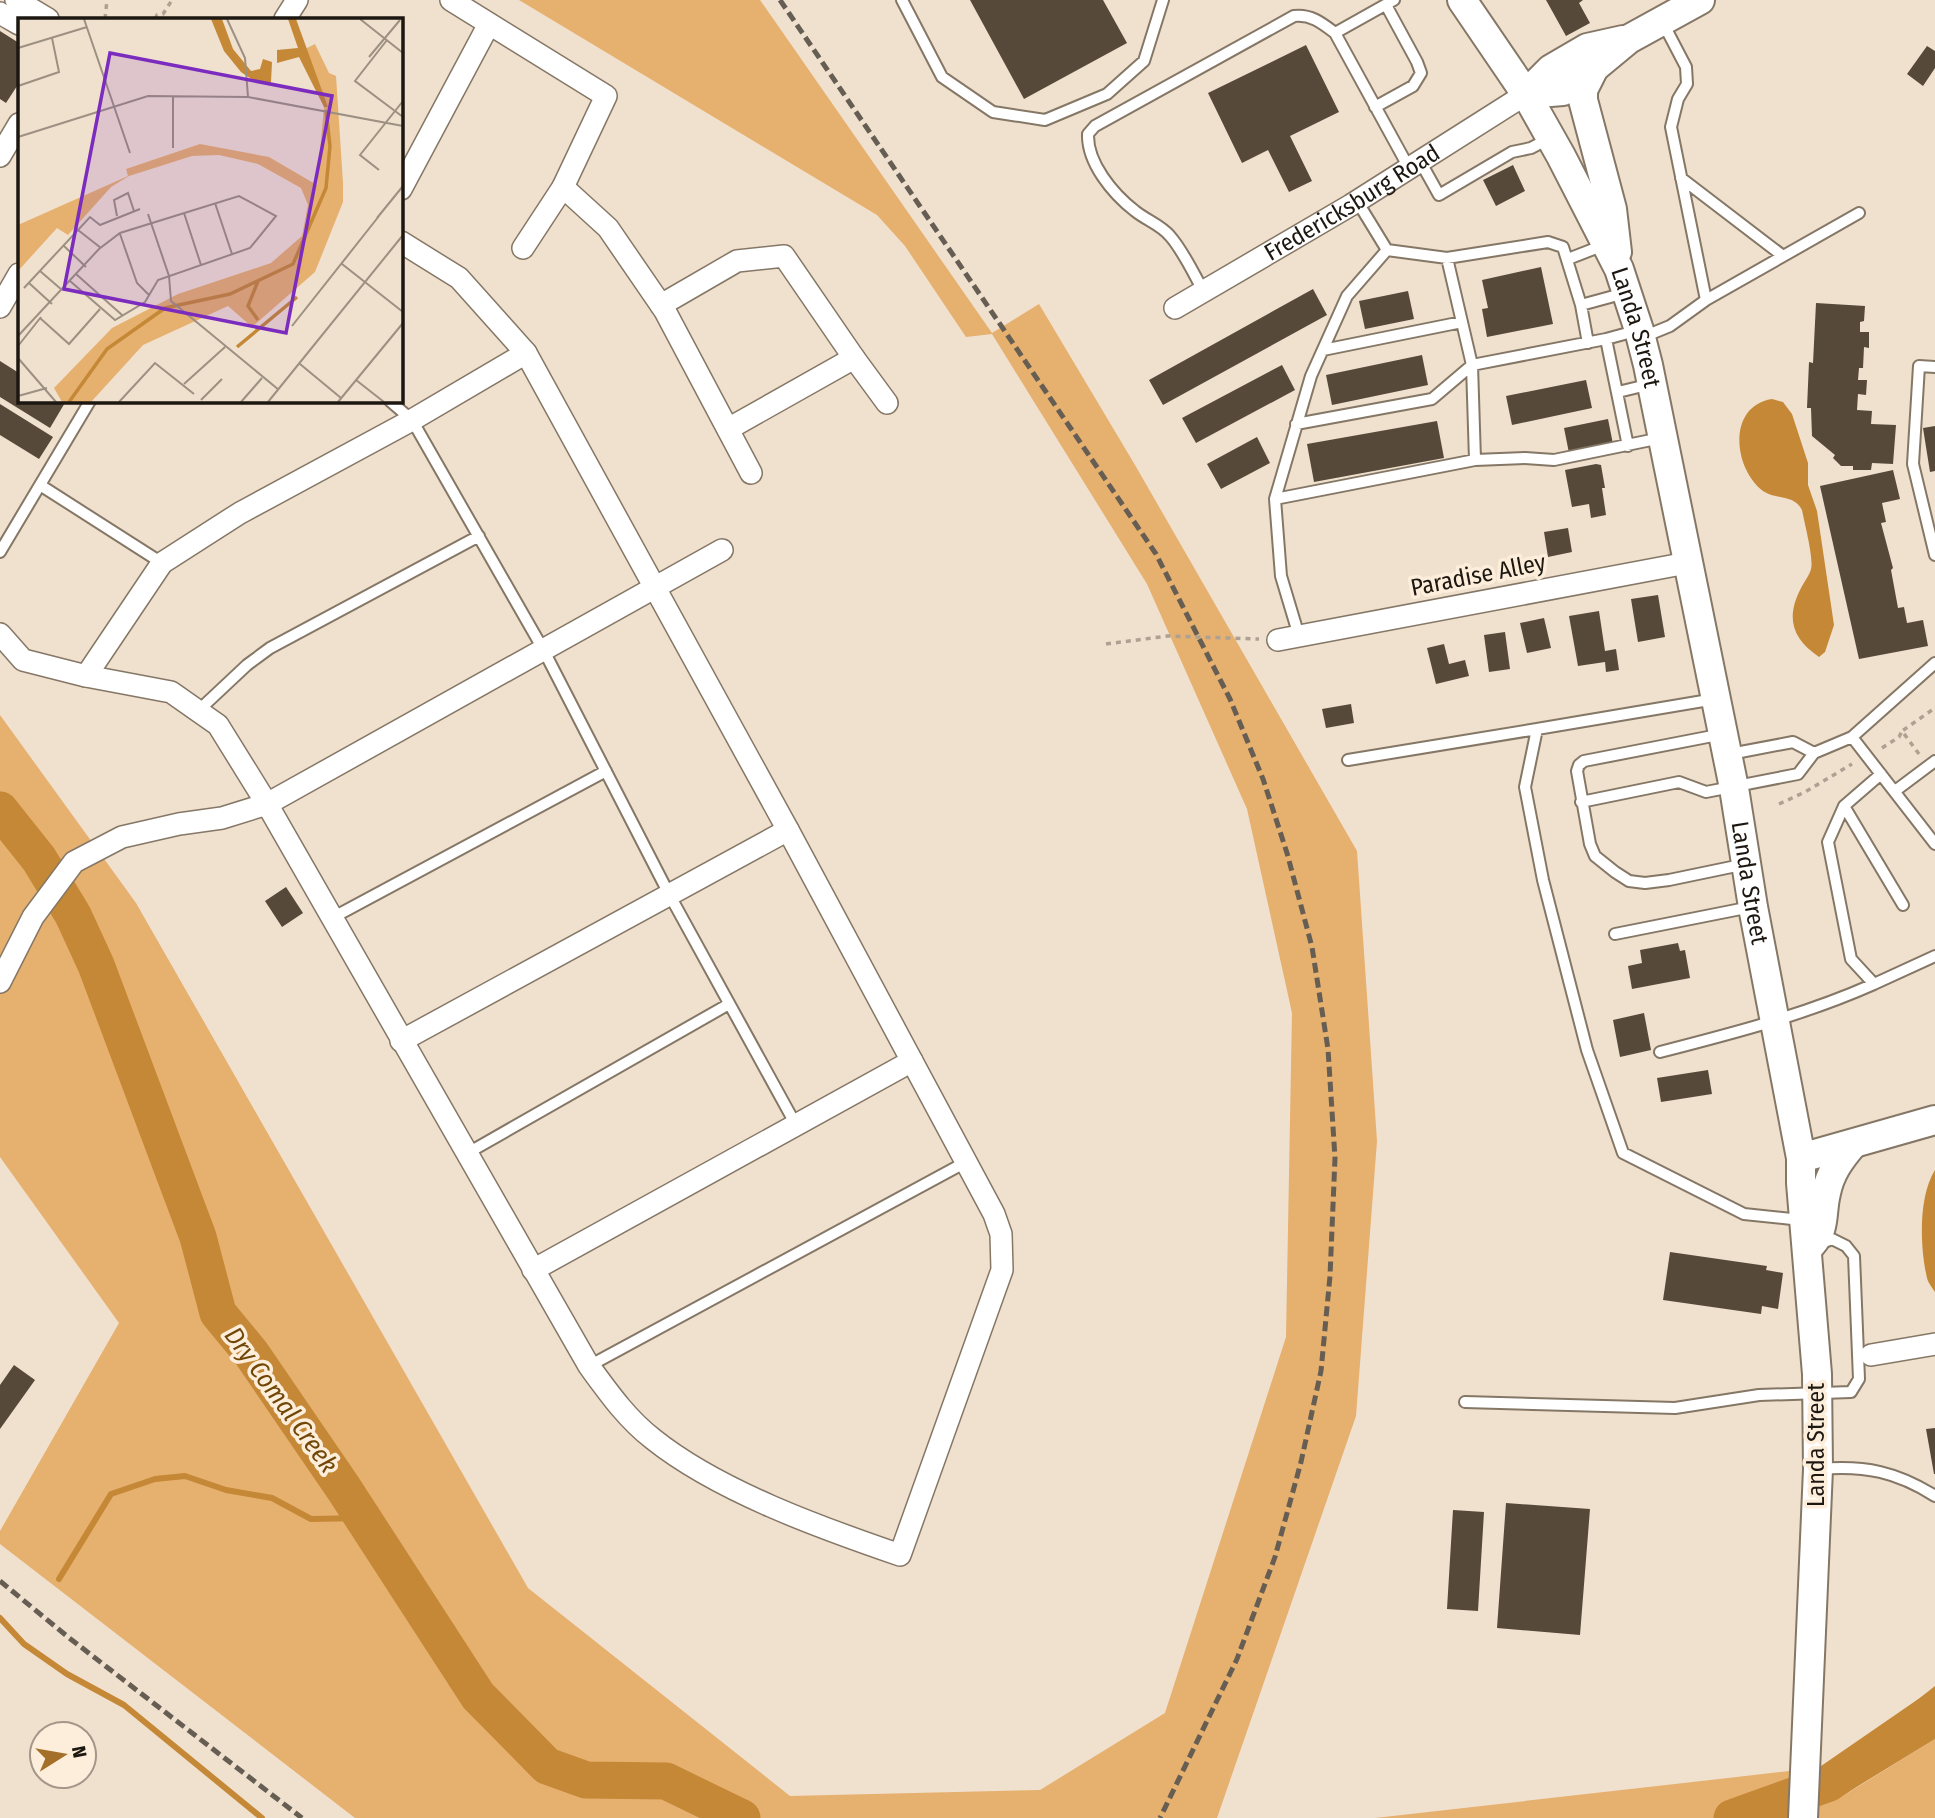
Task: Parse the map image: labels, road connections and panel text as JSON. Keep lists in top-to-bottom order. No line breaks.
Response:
{"streets":{"main road":["Fredericksburg Road","Landa Street"],"street":["Paradise Alley"]},"crossings":[["Fredericksburg Road","Landa Street"],["Landa Street","Paradise Alley"]],"water":["Dry Comal Creek"],"north":"right"}
